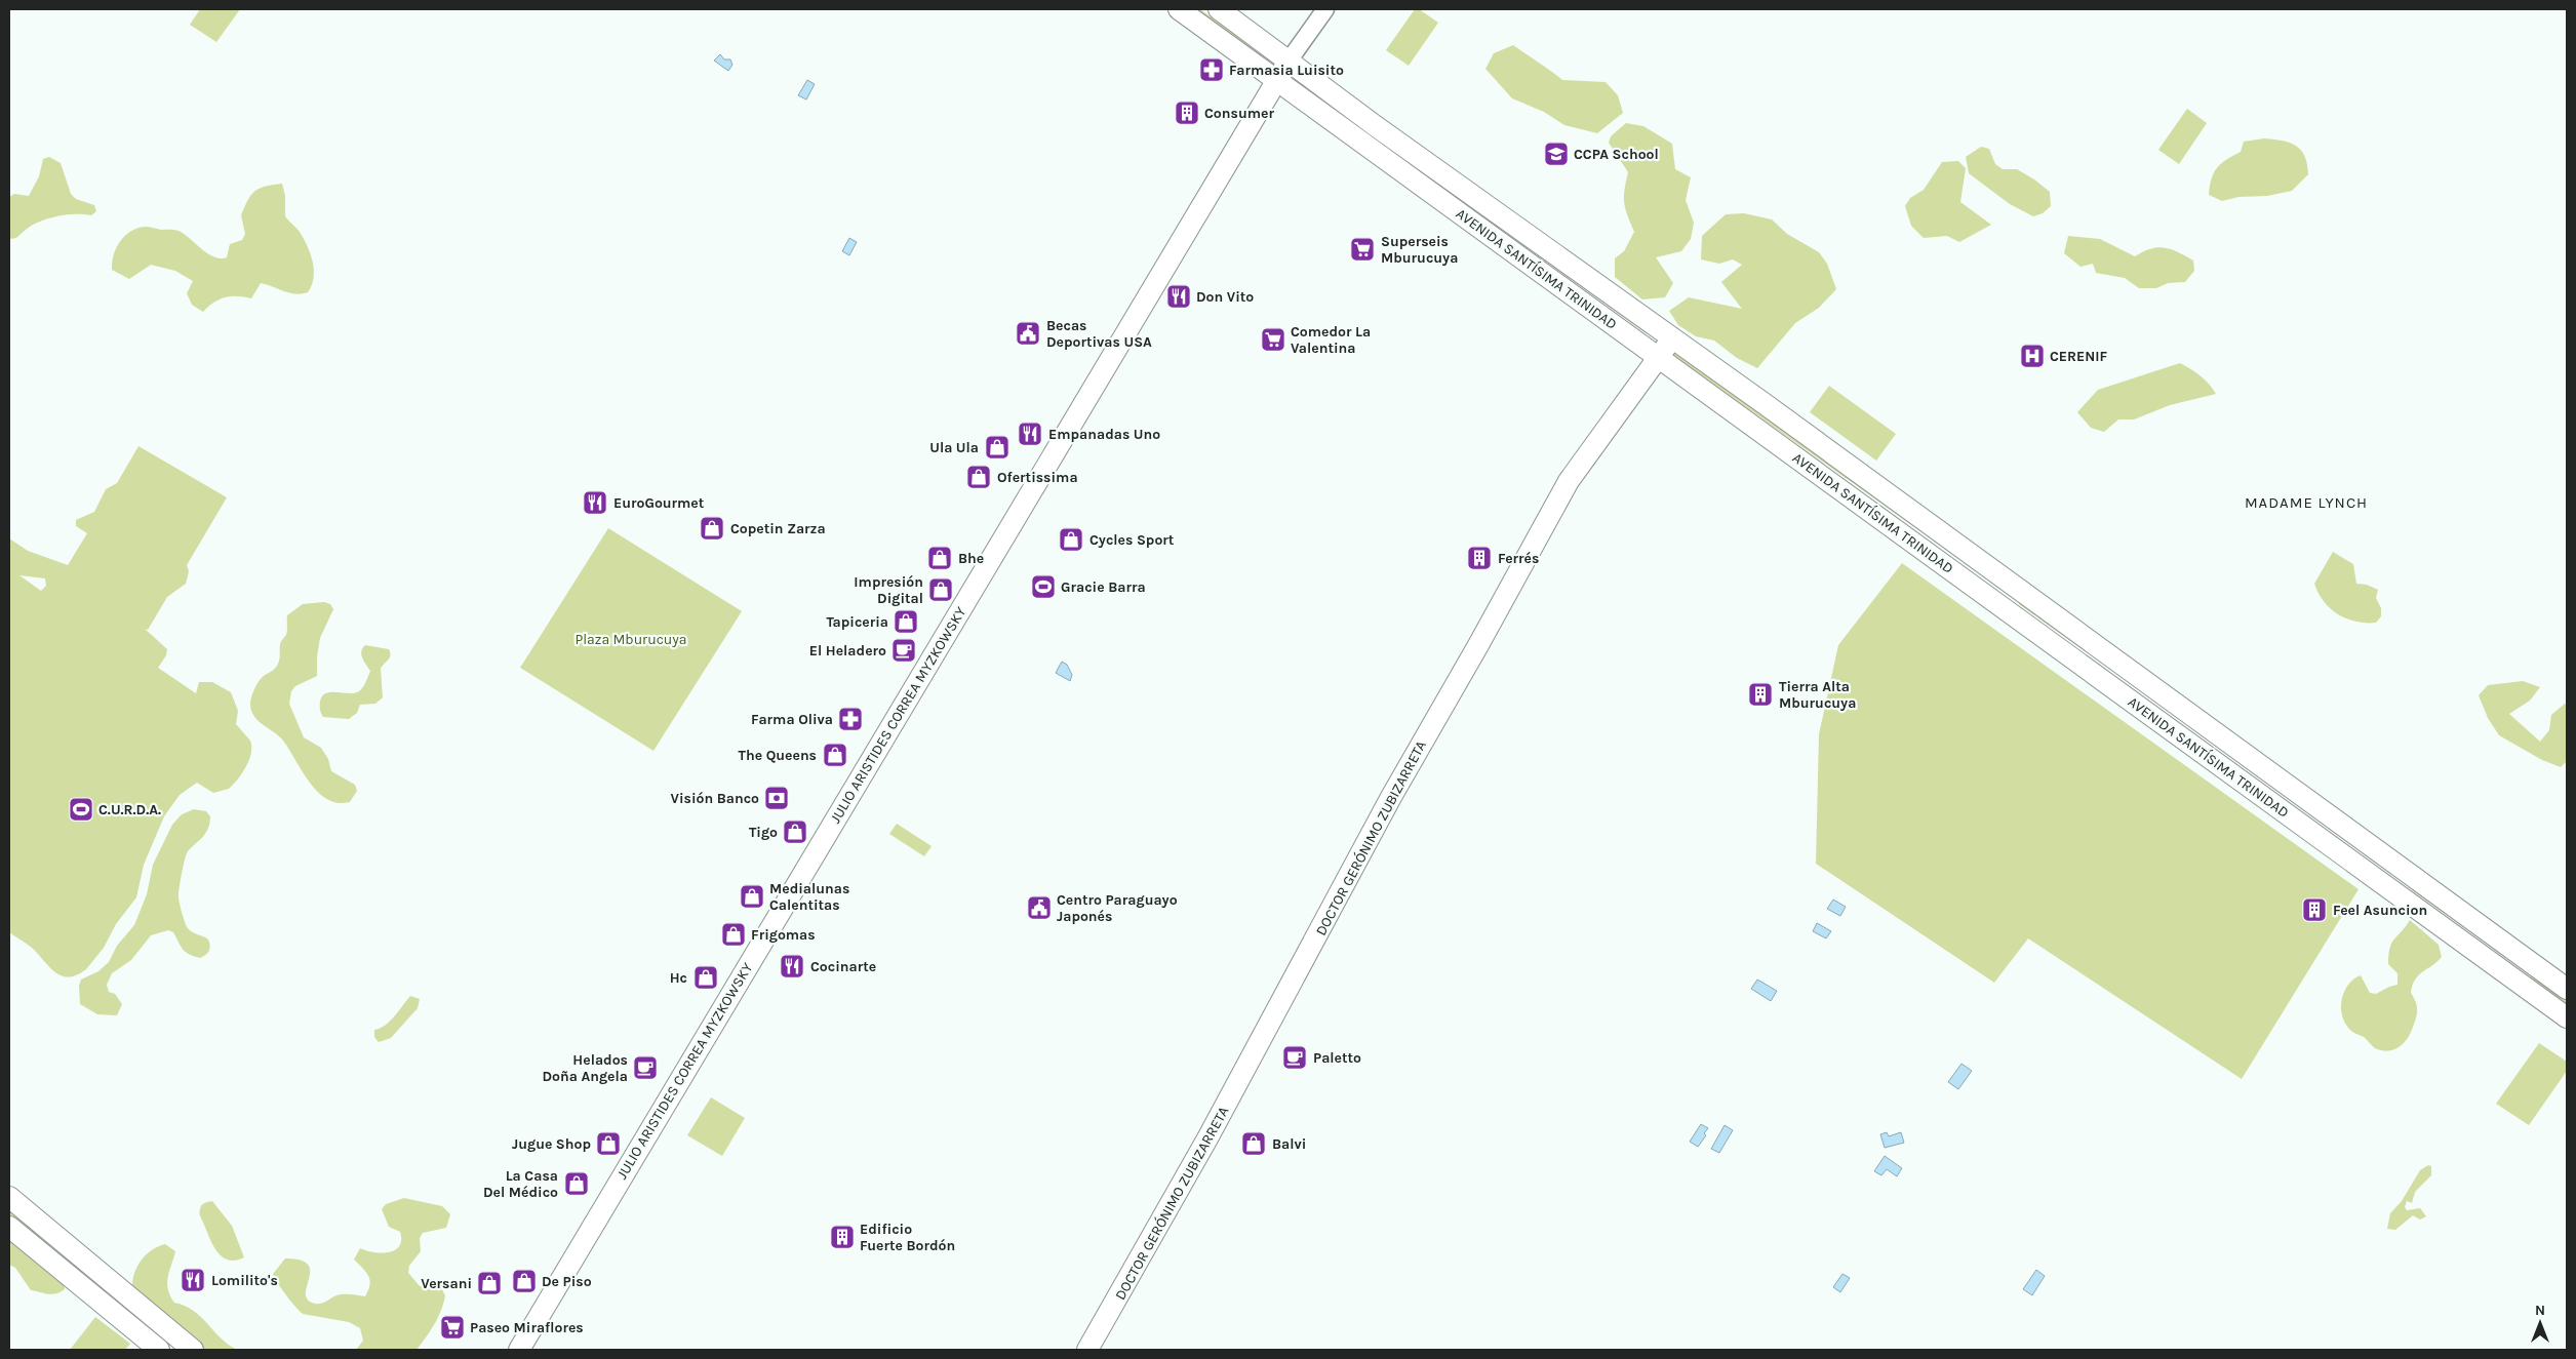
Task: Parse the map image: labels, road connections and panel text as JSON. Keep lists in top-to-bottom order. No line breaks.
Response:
{"streets":{"main road":["AVENIDA SANTÍSIMA TRINIDAD","JULIO ARISTIDES CORREA MYZKOWSKY","DOCTOR GERÓNIMO ZUBIZARRETA"]},"crossings":[["AVENIDA SANTÍSIMA TRINIDAD","JULIO ARISTIDES CORREA MYZKOWSKY"],["AVENIDA SANTÍSIMA TRINIDAD","DOCTOR GERÓNIMO ZUBIZARRETA"]],"districts":["MADAME LYNCH"],"parks":["Plaza Mburucuya"],"places":{"pharmacy":["Farmasia Luisito","Farma Oliva"],"building":["Consumer","Ferrés","Tierra Alta Mburucuya","Feel Asuncion","Edificio Fuerte Bordón"],"school or university":["CCPA School"],"supermarket":["Superseis Mburucuya","Comedor La Valentina","Paseo Miraflores"],"restaurant":["Don Vito","Empanadas Uno","EuroGourmet","Cocinarte","Lomilito's"],"public building":["Becas Deportivas USA","Centro Paraguayo Japonés"],"hospital":["CERENIF"],"shop":["Ula Ula","Ofertissima","Copetin Zarza","Cycles Sport","Bhe","Impresión Digital","Tapiceria","The Queens","Tigo","Medialunas Calentitas","Frigomas","Hc","Jugue Shop","Balvi","La Casa Del Médico","De Piso","Versani"],"sports":["Gracie Barra","C.U.R.D.A."],"cafe":["El Heladero","Paletto","Helados Doña Angela"],"bank":["Visión Banco"]},"north":"top"}
